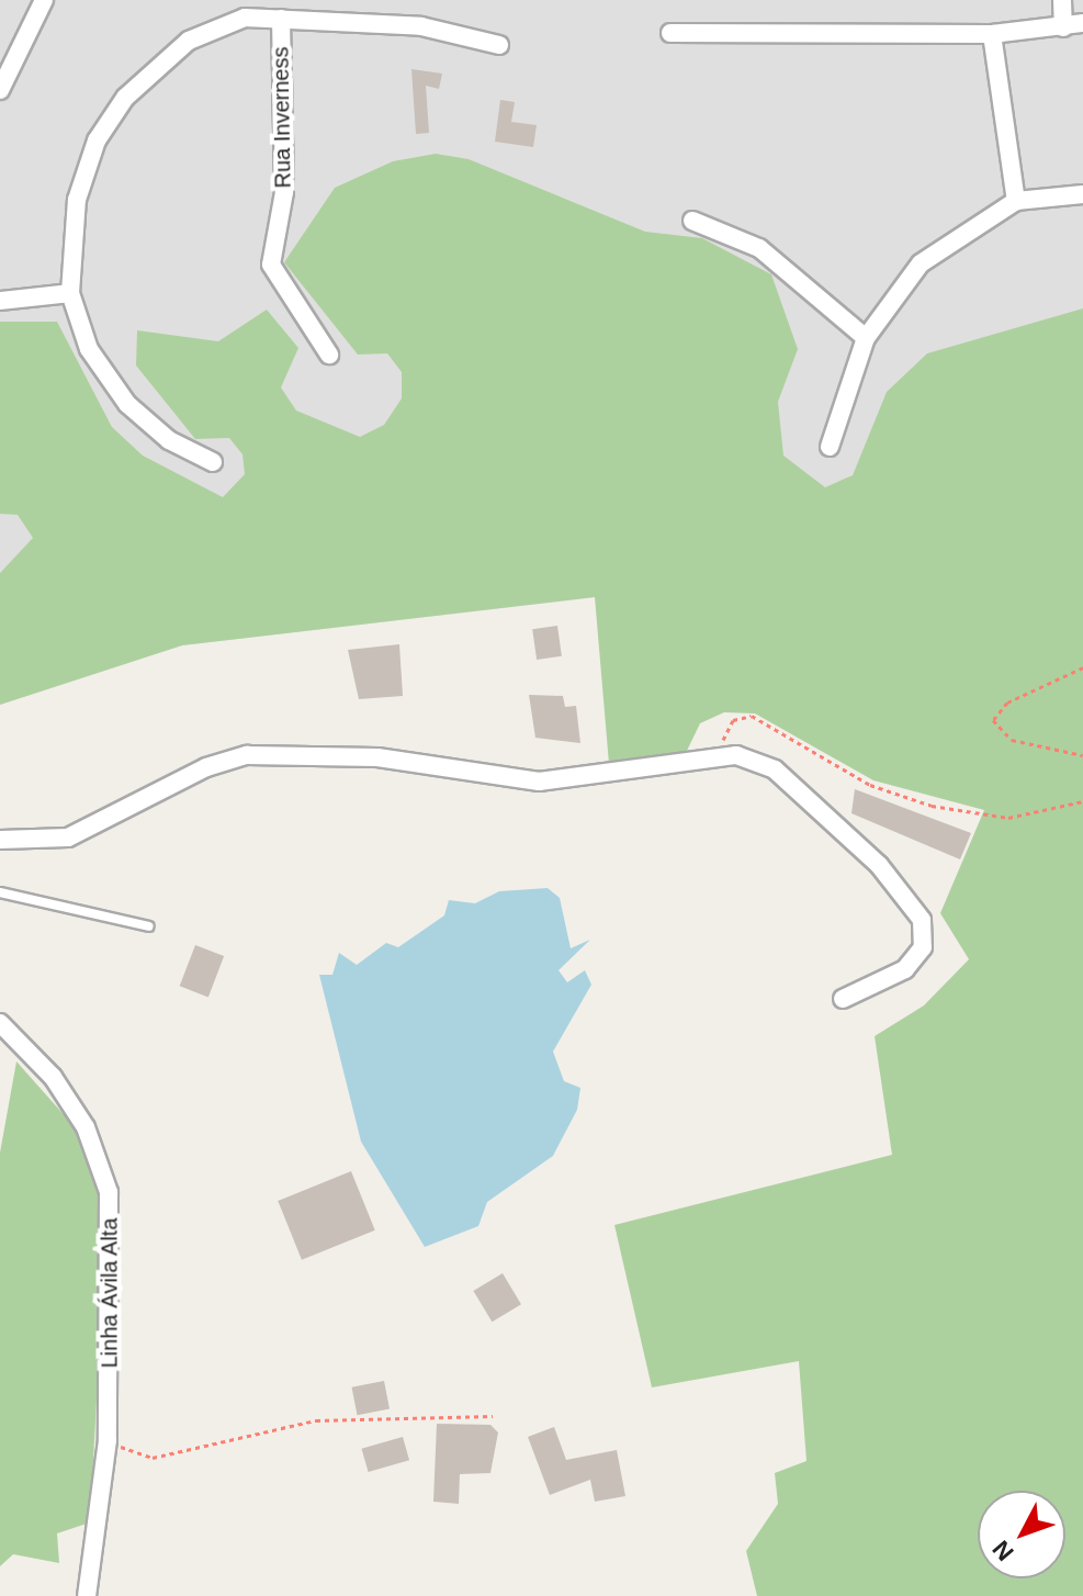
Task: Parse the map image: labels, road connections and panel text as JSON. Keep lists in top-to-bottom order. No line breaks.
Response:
{"streets":{"street":["Rua Inverness","Linha Ávila Alta"]},"north":"bottom left"}
